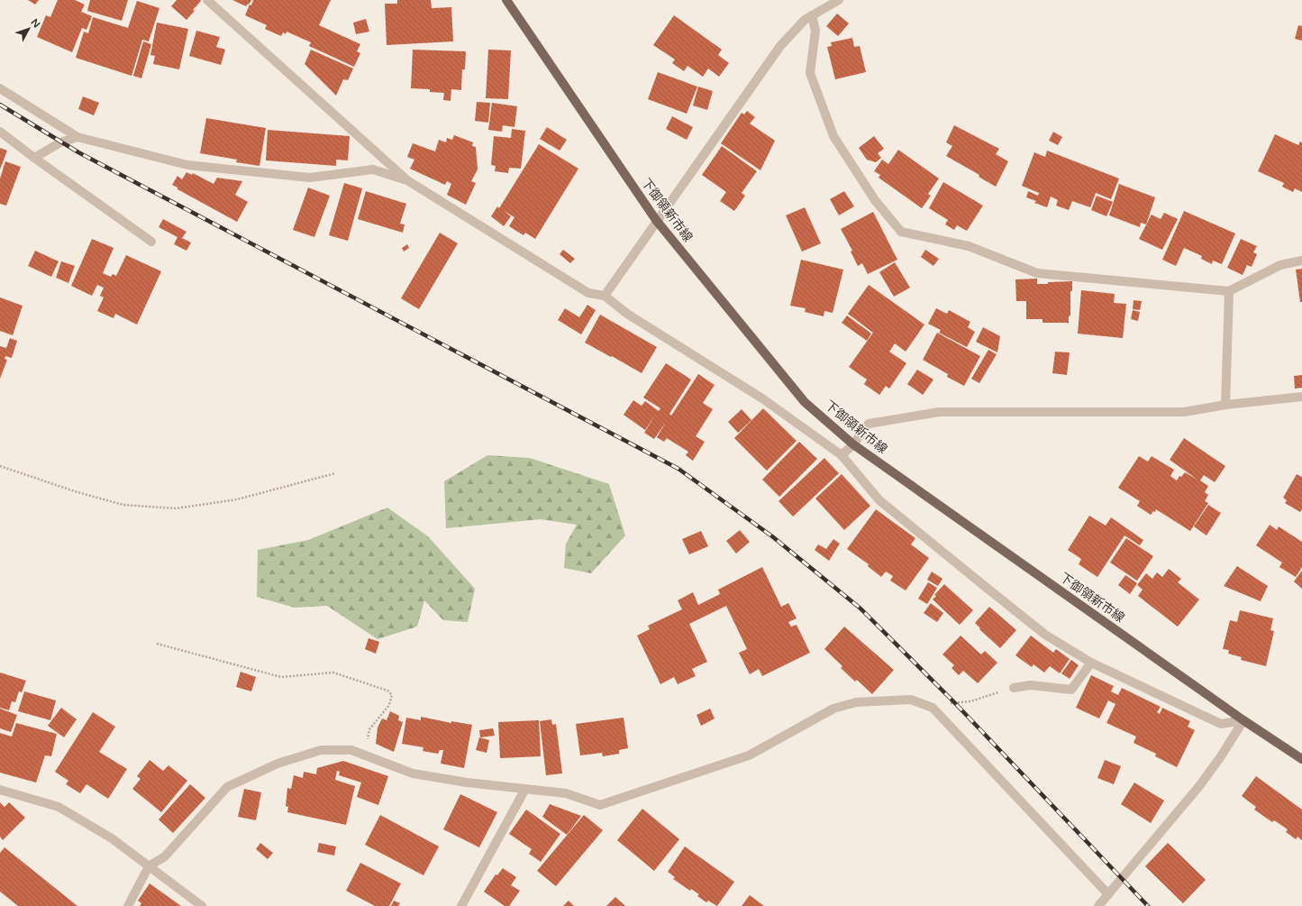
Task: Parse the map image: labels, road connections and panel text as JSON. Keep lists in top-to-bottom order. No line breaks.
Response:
{"streets":{"main road":["下御領新市線"]},"north":"top right"}
